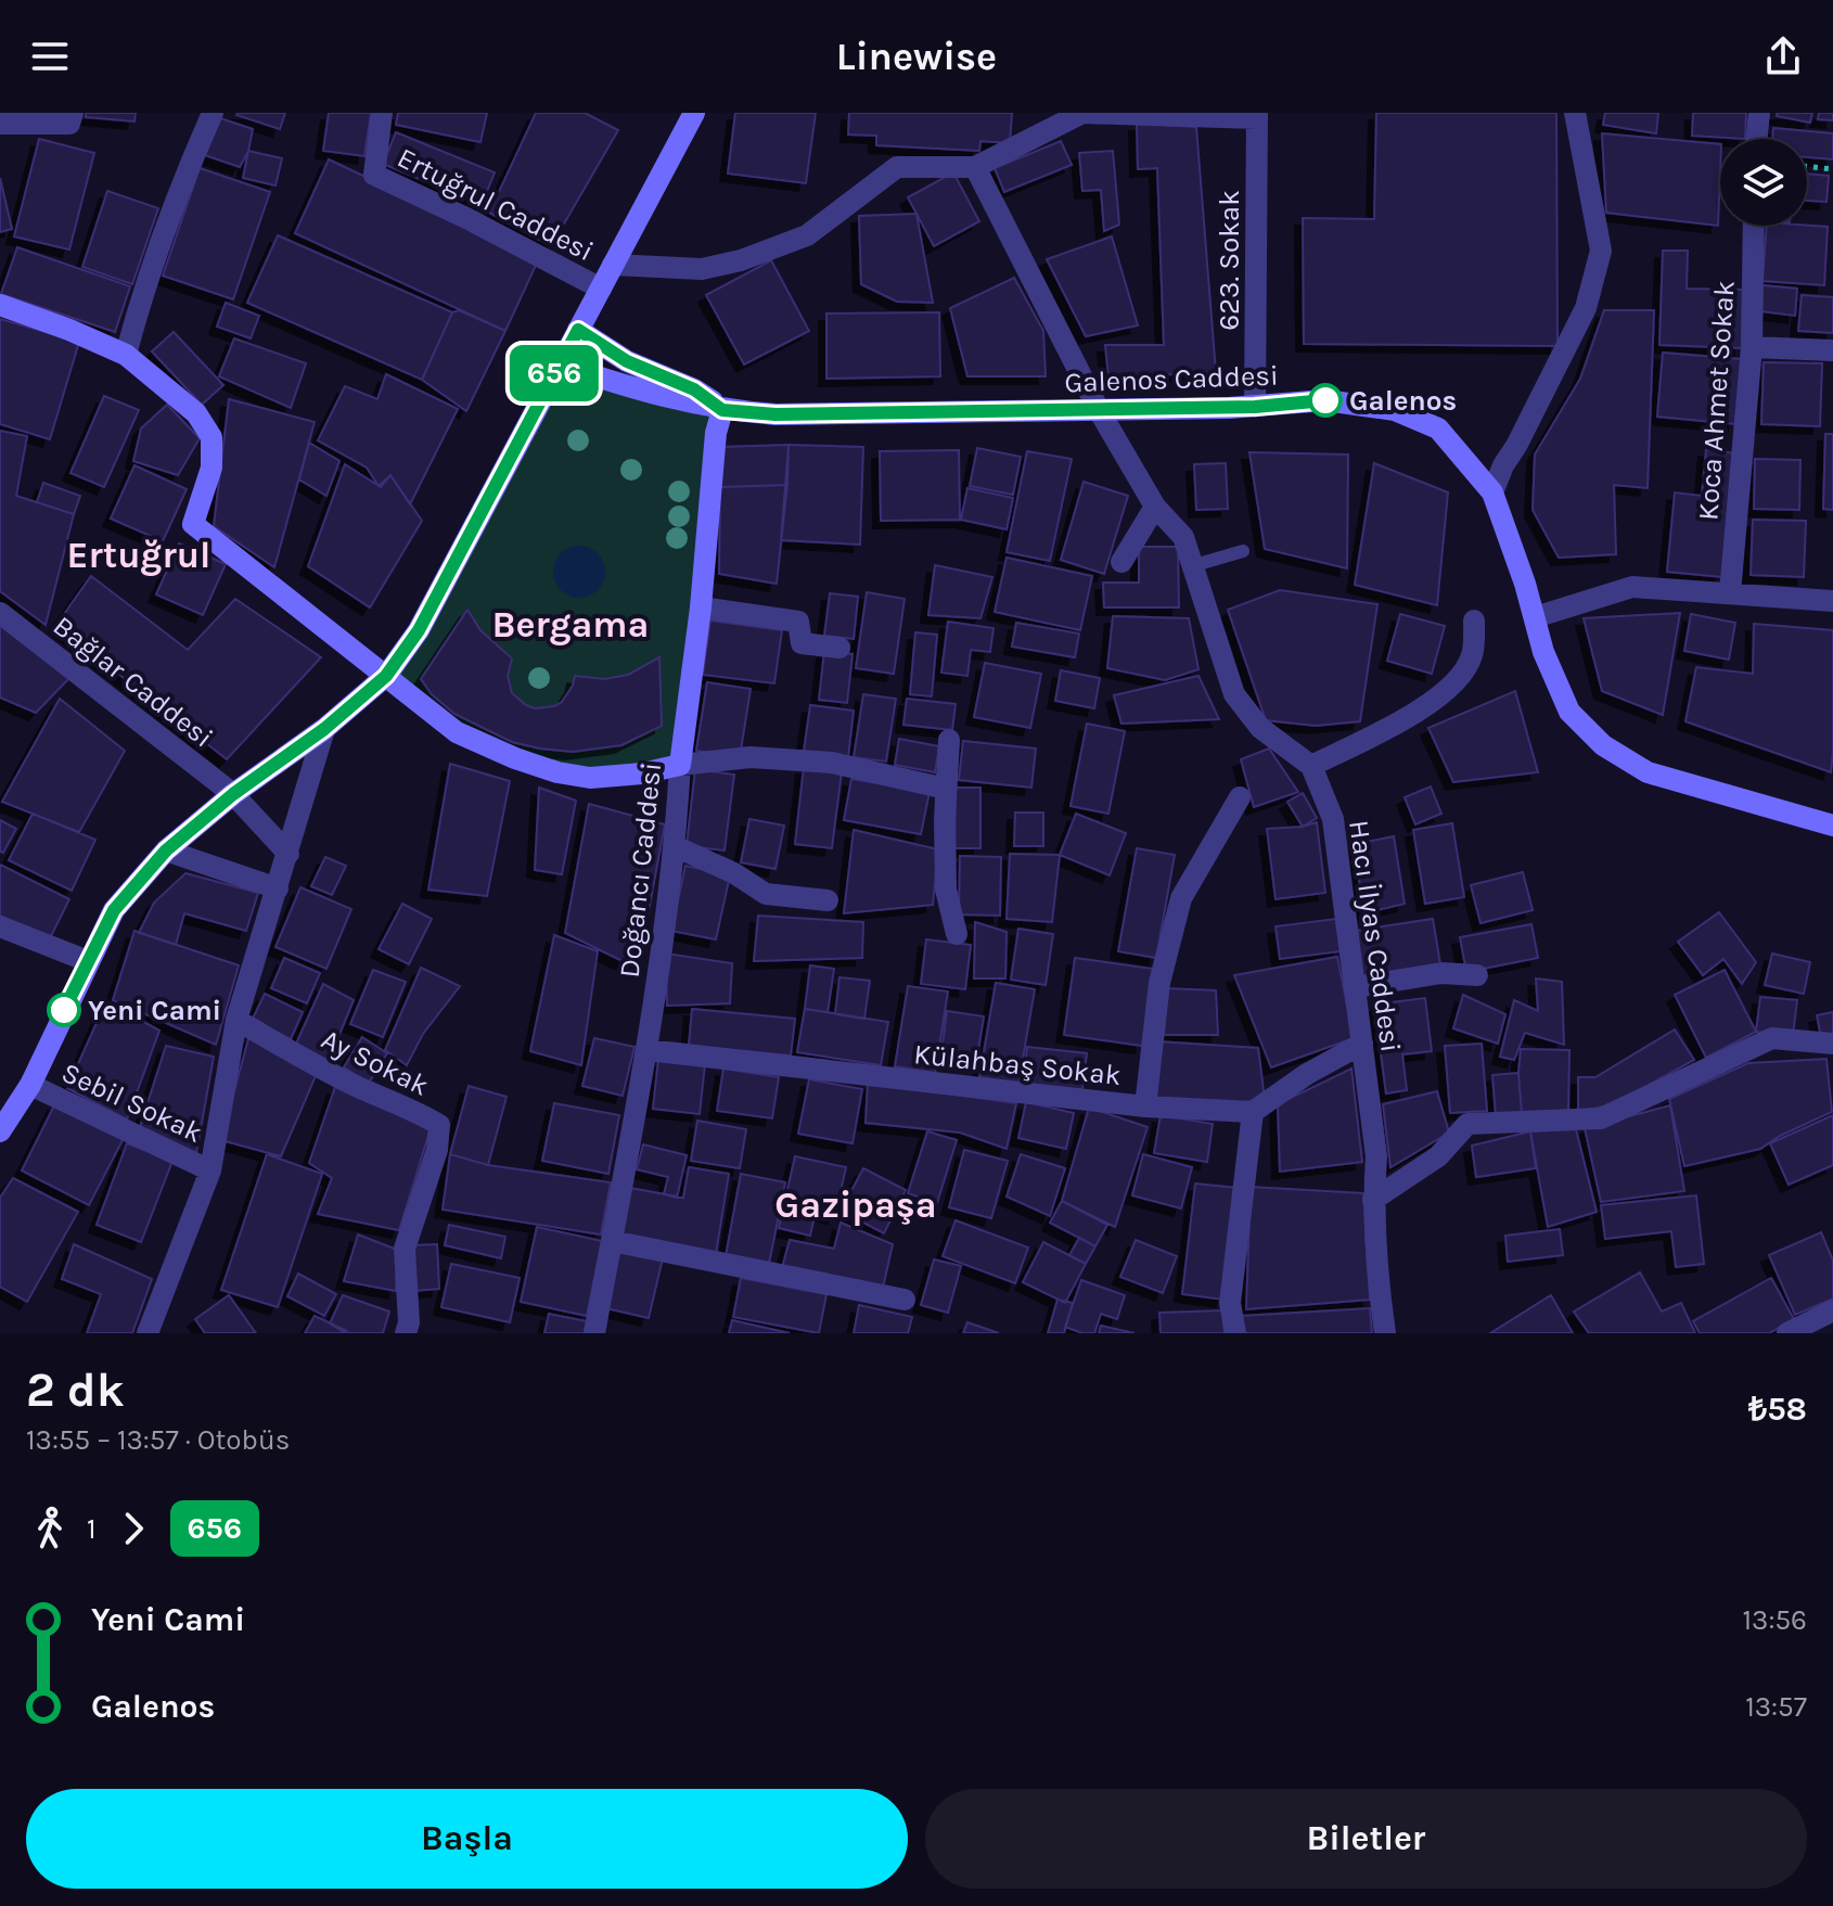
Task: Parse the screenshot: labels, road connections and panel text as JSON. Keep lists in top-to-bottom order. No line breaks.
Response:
{"streets":{"main road":["Galenos Caddesi","Doğancı Caddesi"],"street":["Ertuğrul Caddesi","623. Sokak","Koca Ahmet Sokak","Bağlar Caddesi","Hacı İlyas Caddesi","Ay Sokak","Külahbaş Sokak","Sebil Sokak"]},"crossings":[["623. Sokak","Galenos Caddesi"],["Galenos Caddesi","Doğancı Caddesi"],["Doğancı Caddesi","Külahbaş Sokak"]],"districts":["Ertuğrul","Bergama","Gazipaşa"],"places":["Galenos","Yeni Cami"],"lines":["bus line 656"],"page":{"header":"Linewise","on_map":"656","heading":["2 dk","13:55 – 13:57 · Otobüs","₺58"],"legs":["1","656"],"list":[{"name":"Yeni Cami","value":"13:56"},{"name":"Galenos","value":"13:57"}],"buttons":["Başla","Biletler"]}}
